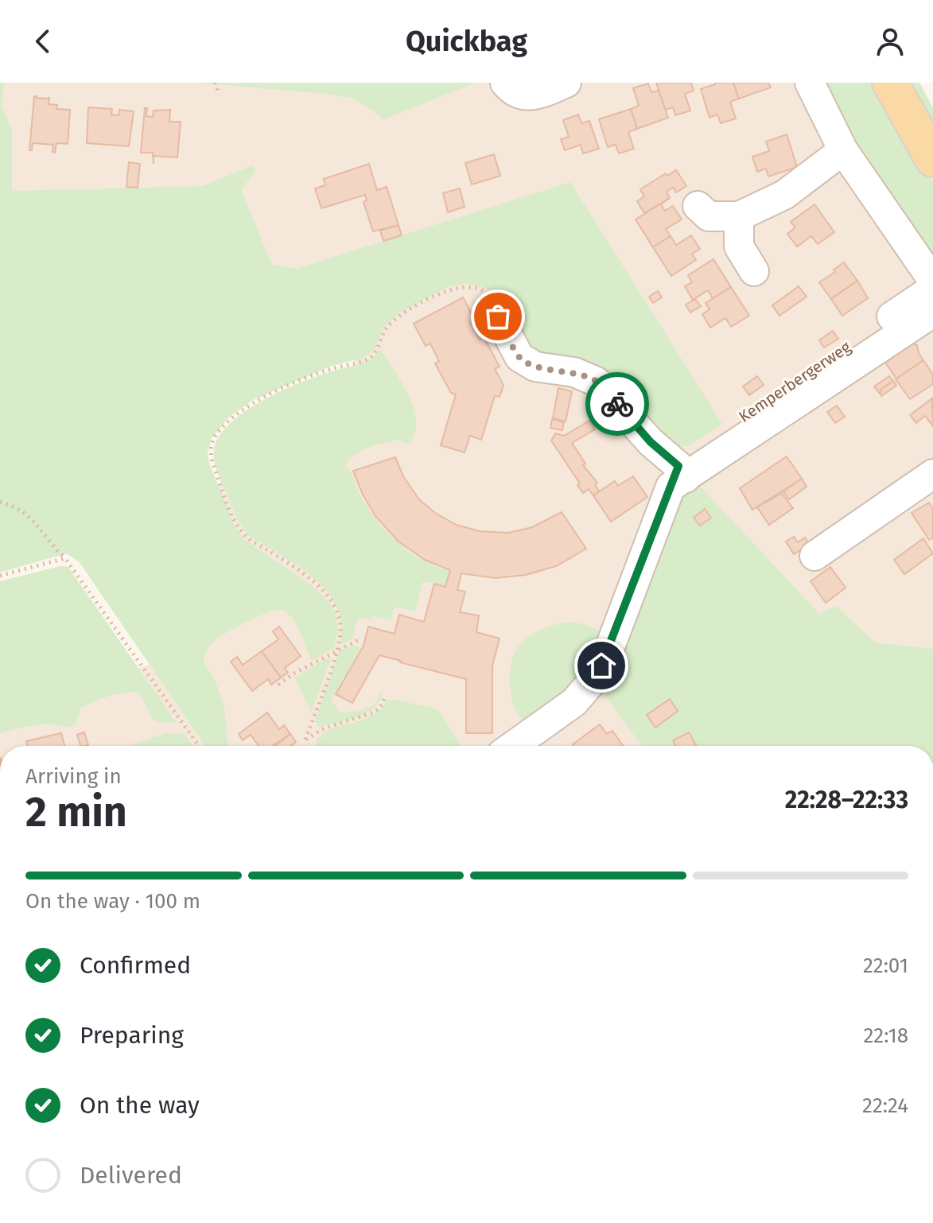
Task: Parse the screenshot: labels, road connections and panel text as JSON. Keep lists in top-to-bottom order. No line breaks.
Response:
{"streets":{"street":["Kemperbergerweg"]},"page":{"header":"Quickbag","heading":["2 min","Arriving in","22:28–22:33"],"bar":"On the way · 100 m","list":[["Confirmed","22:01"],["Preparing","22:18"],["On the way","22:24"],"Delivered"]}}
